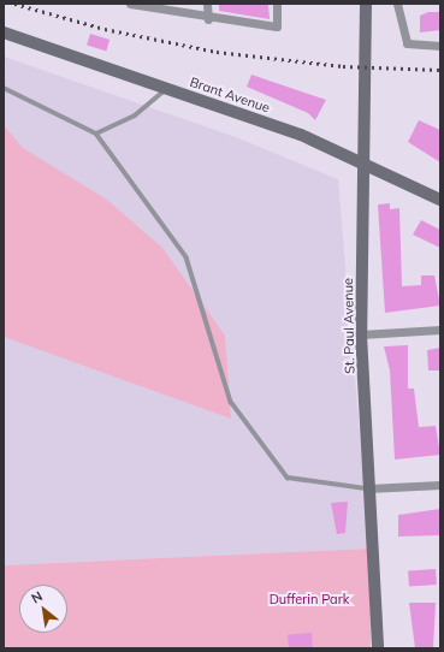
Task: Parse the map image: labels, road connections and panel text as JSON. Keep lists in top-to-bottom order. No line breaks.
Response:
{"streets":{"main road":["Brant Avenue","St. Paul Avenue"]},"crossings":[["Brant Avenue","St. Paul Avenue"]],"parks":["Dufferin Park"],"north":"top left"}
